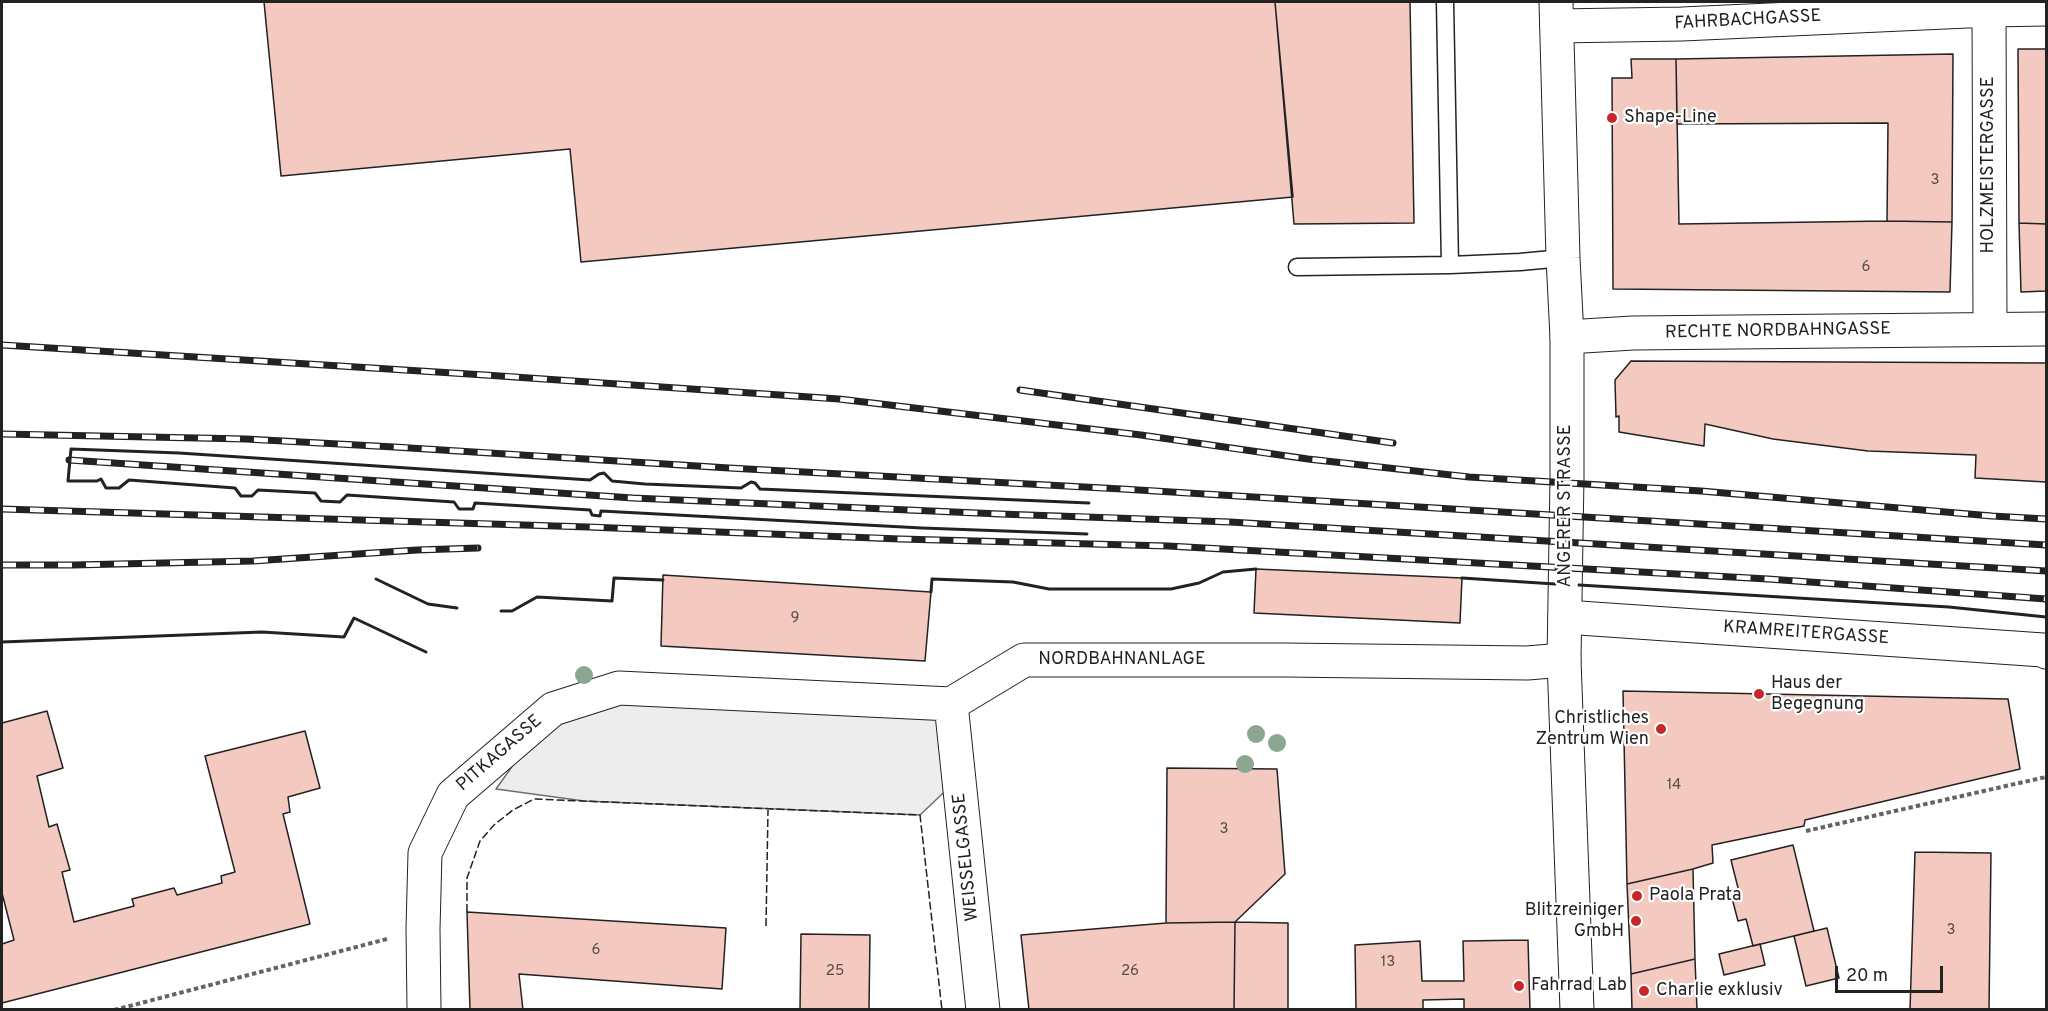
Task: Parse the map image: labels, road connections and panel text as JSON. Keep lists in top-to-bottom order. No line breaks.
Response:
{"streets":{"street":["FAHRBACHGASSE","HOLZMEISTERGASSE","RECHTE NORDBAHNGASSE","ANGERER STRASSE","KRAMREITERGASSE","NORDBAHNANLAGE","PITKAGASSE","WEISSELGASSE"]},"crossings":[["FAHRBACHGASSE","HOLZMEISTERGASSE"],["FAHRBACHGASSE","ANGERER STRASSE"],["HOLZMEISTERGASSE","RECHTE NORDBAHNGASSE"],["RECHTE NORDBAHNGASSE","ANGERER STRASSE"],["ANGERER STRASSE","KRAMREITERGASSE"],["ANGERER STRASSE","NORDBAHNANLAGE"],["NORDBAHNANLAGE","PITKAGASSE"],["NORDBAHNANLAGE","WEISSELGASSE"],["PITKAGASSE","WEISSELGASSE"]],"places":["Shape-Line","Haus der Begegnung","Christliches Zentrum Wien","Paola Prata","Blitzreiniger GmbH","Fahrrad Lab","Charlie exklusiv"],"house_numbers":["3","6","9","14","3","3","6","13","25","26"],"scale_bar":"20 m"}
